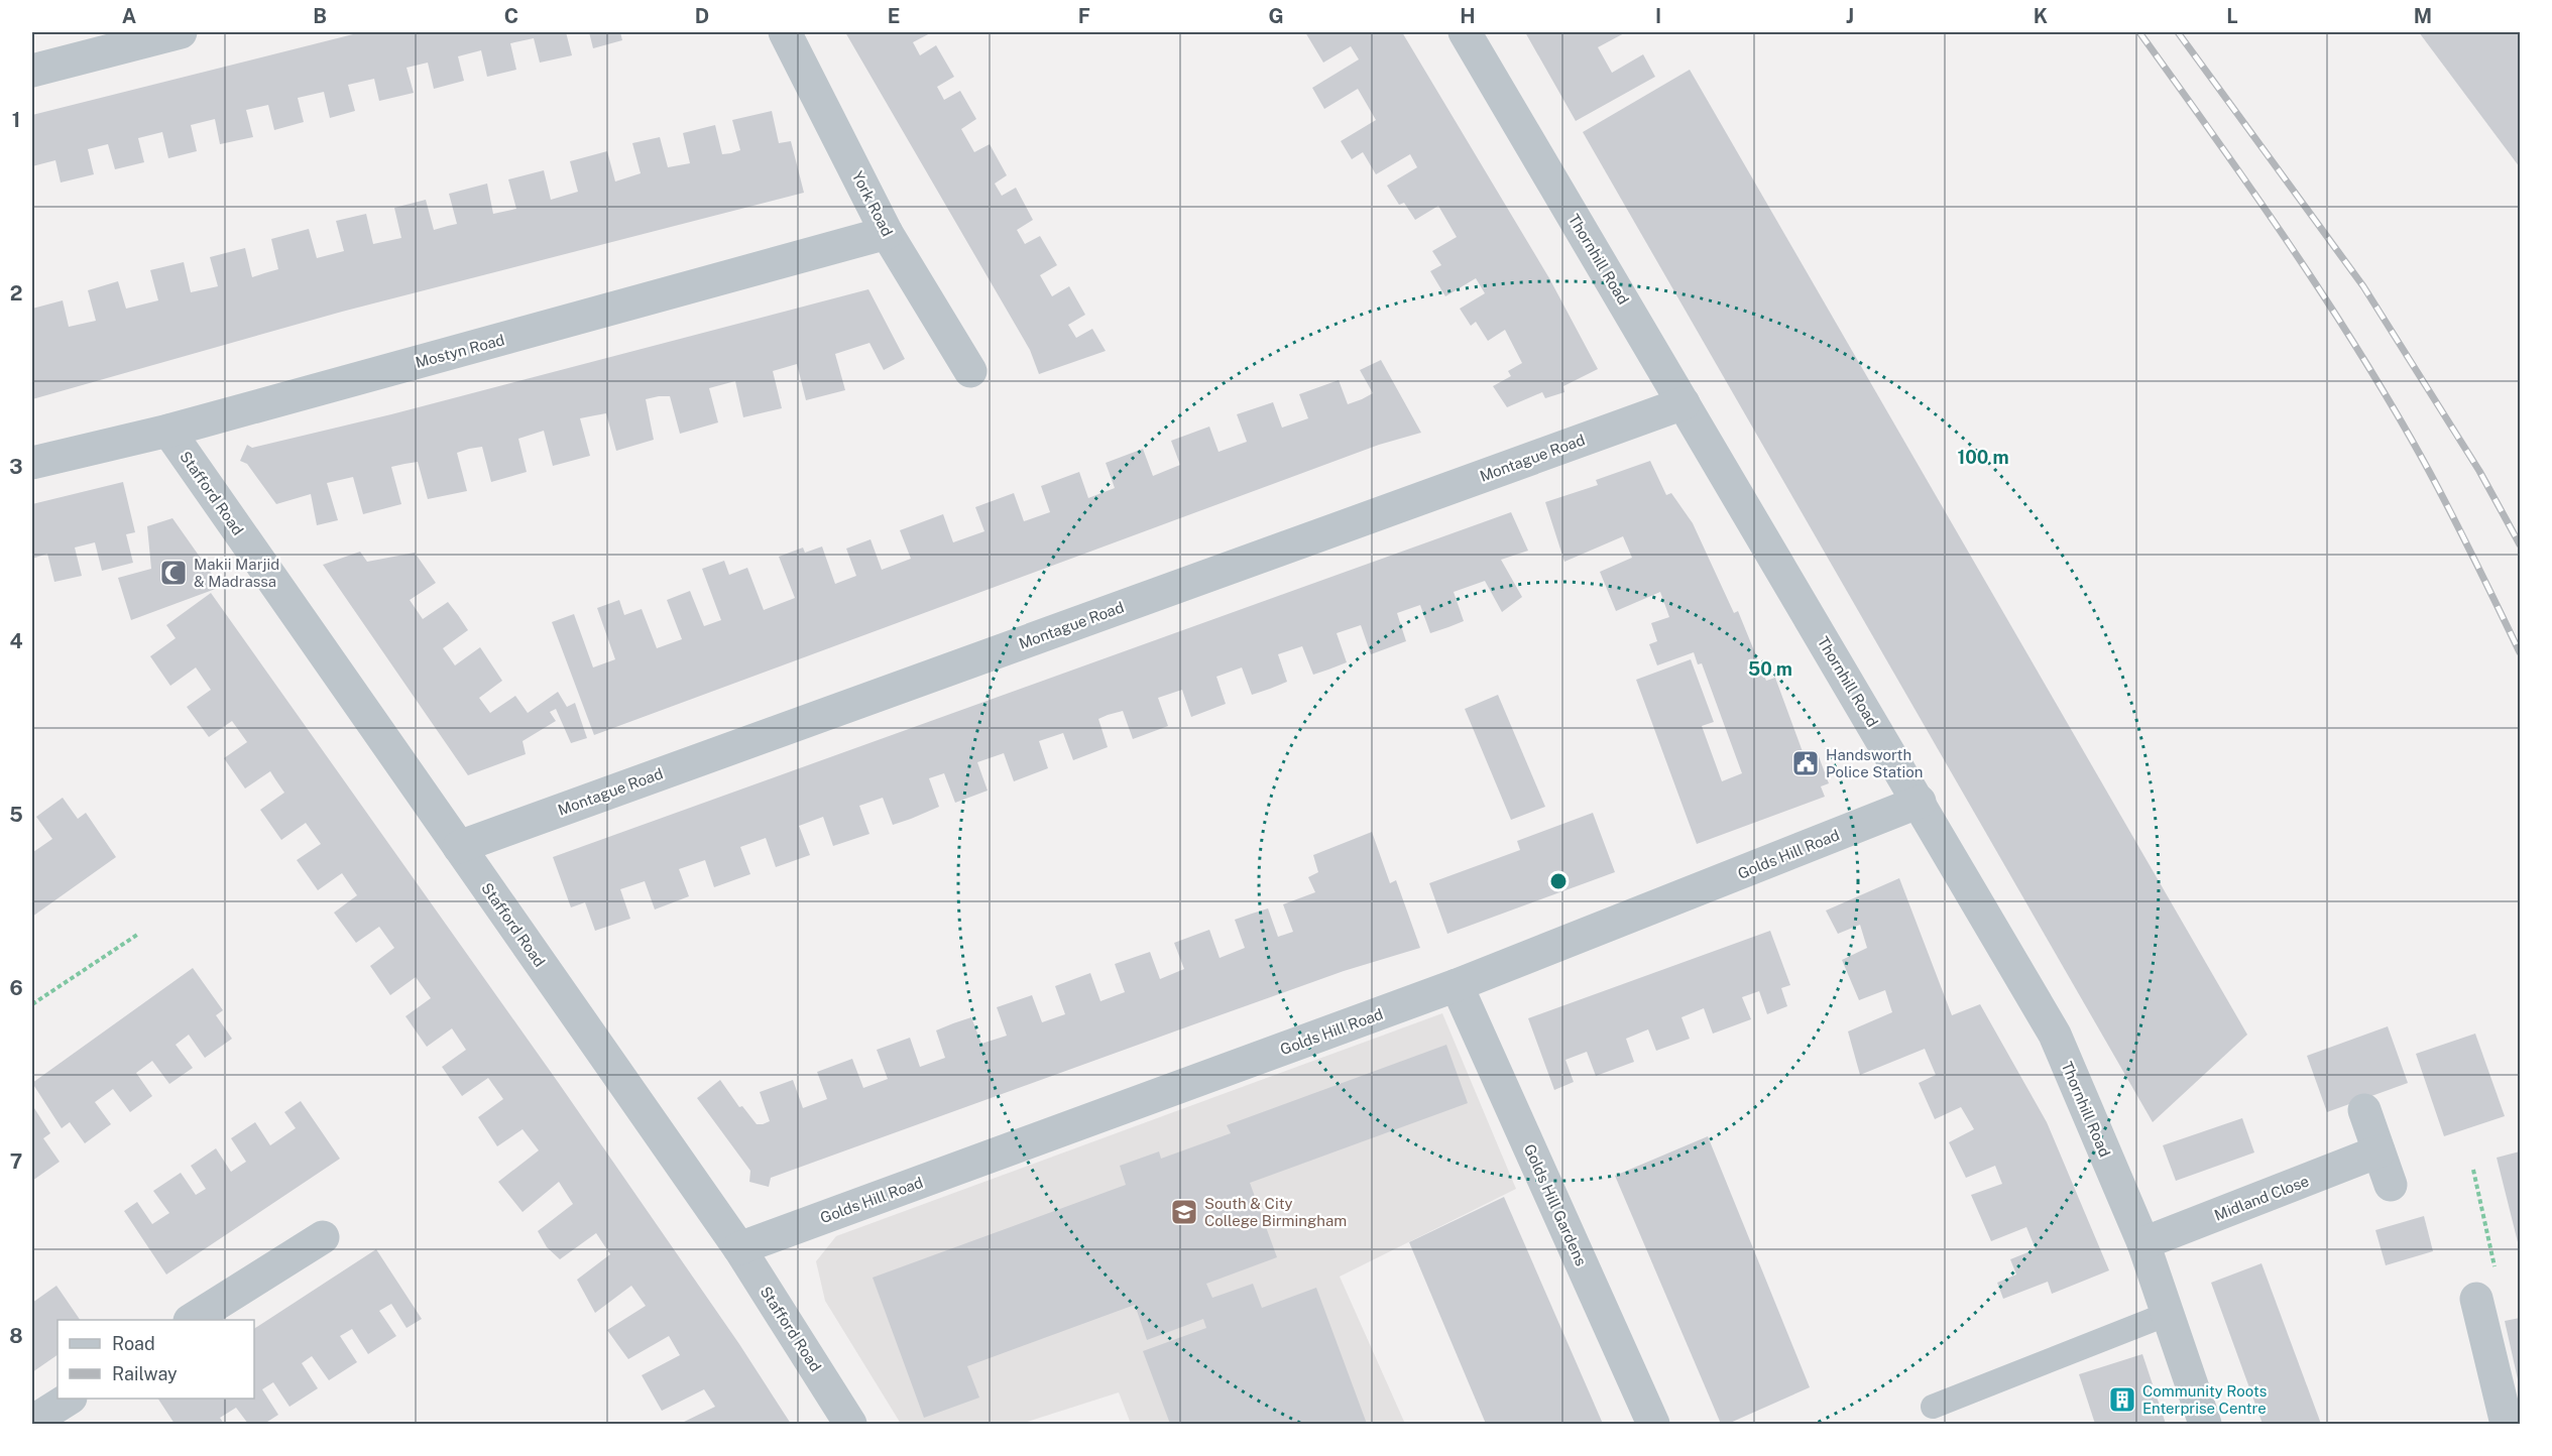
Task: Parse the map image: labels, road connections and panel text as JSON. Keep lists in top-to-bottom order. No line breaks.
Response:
{"streets":{"street":["York Road","Thornhill Road","Mostyn Road","Montague Road","Stafford Road","Golds Hill Road","Midland Close","Golds Hill Gardens"]},"crossings":[["York Road","Mostyn Road"],["Thornhill Road","Montague Road"],["Thornhill Road","Golds Hill Road"],["Thornhill Road","Midland Close"],["Mostyn Road","Stafford Road"],["Montague Road","Stafford Road"],["Stafford Road","Golds Hill Road"],["Golds Hill Road","Golds Hill Gardens"]],"places":{"mosque":["Makii Marjid & Madrassa"],"public building":["Handsworth Police Station"],"school or university":["South & City College Birmingham"],"building":["Community Roots Enterprise Centre"]},"legend":["Road","Railway"],"grid":{"columns":["A","B","C","D","E","F","G","H","I","J","K","L","M"],"rows":["1","2","3","4","5","6","7","8"]},"rings":["100 m","50 m"]}
